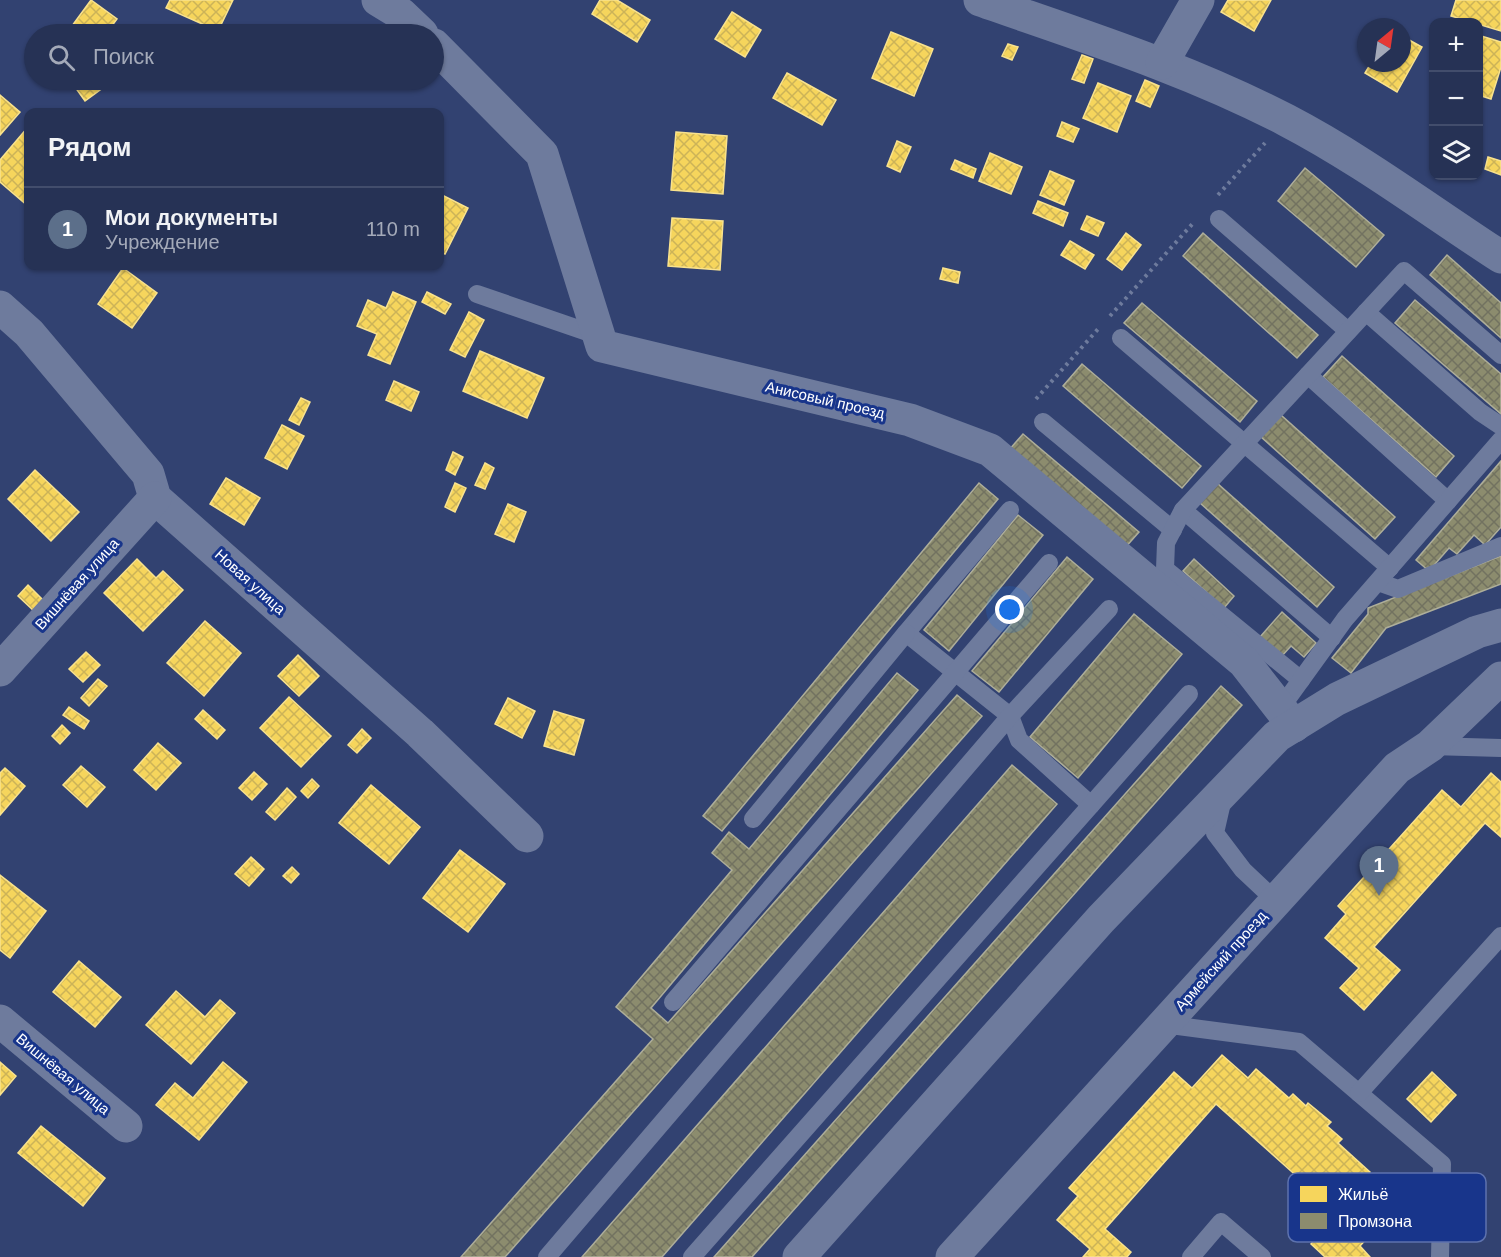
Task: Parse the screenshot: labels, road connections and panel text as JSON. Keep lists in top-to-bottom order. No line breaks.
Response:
{"streets":{"street":["Анисовый проезд","Новая улица","Вишнёвая улица","Армейский проезд"]},"crossings":[["Новая улица","Вишнёвая улица"]],"legend":["Жильё","Промзона"],"north":"top right","page":{"map_buttons":["+","−"],"search":"Поиск","heading":"Рядом","list":[{"mark":"1","name":"Мои документы","note":"Учреждение","value":"110 m"}],"pins":"1"}}
